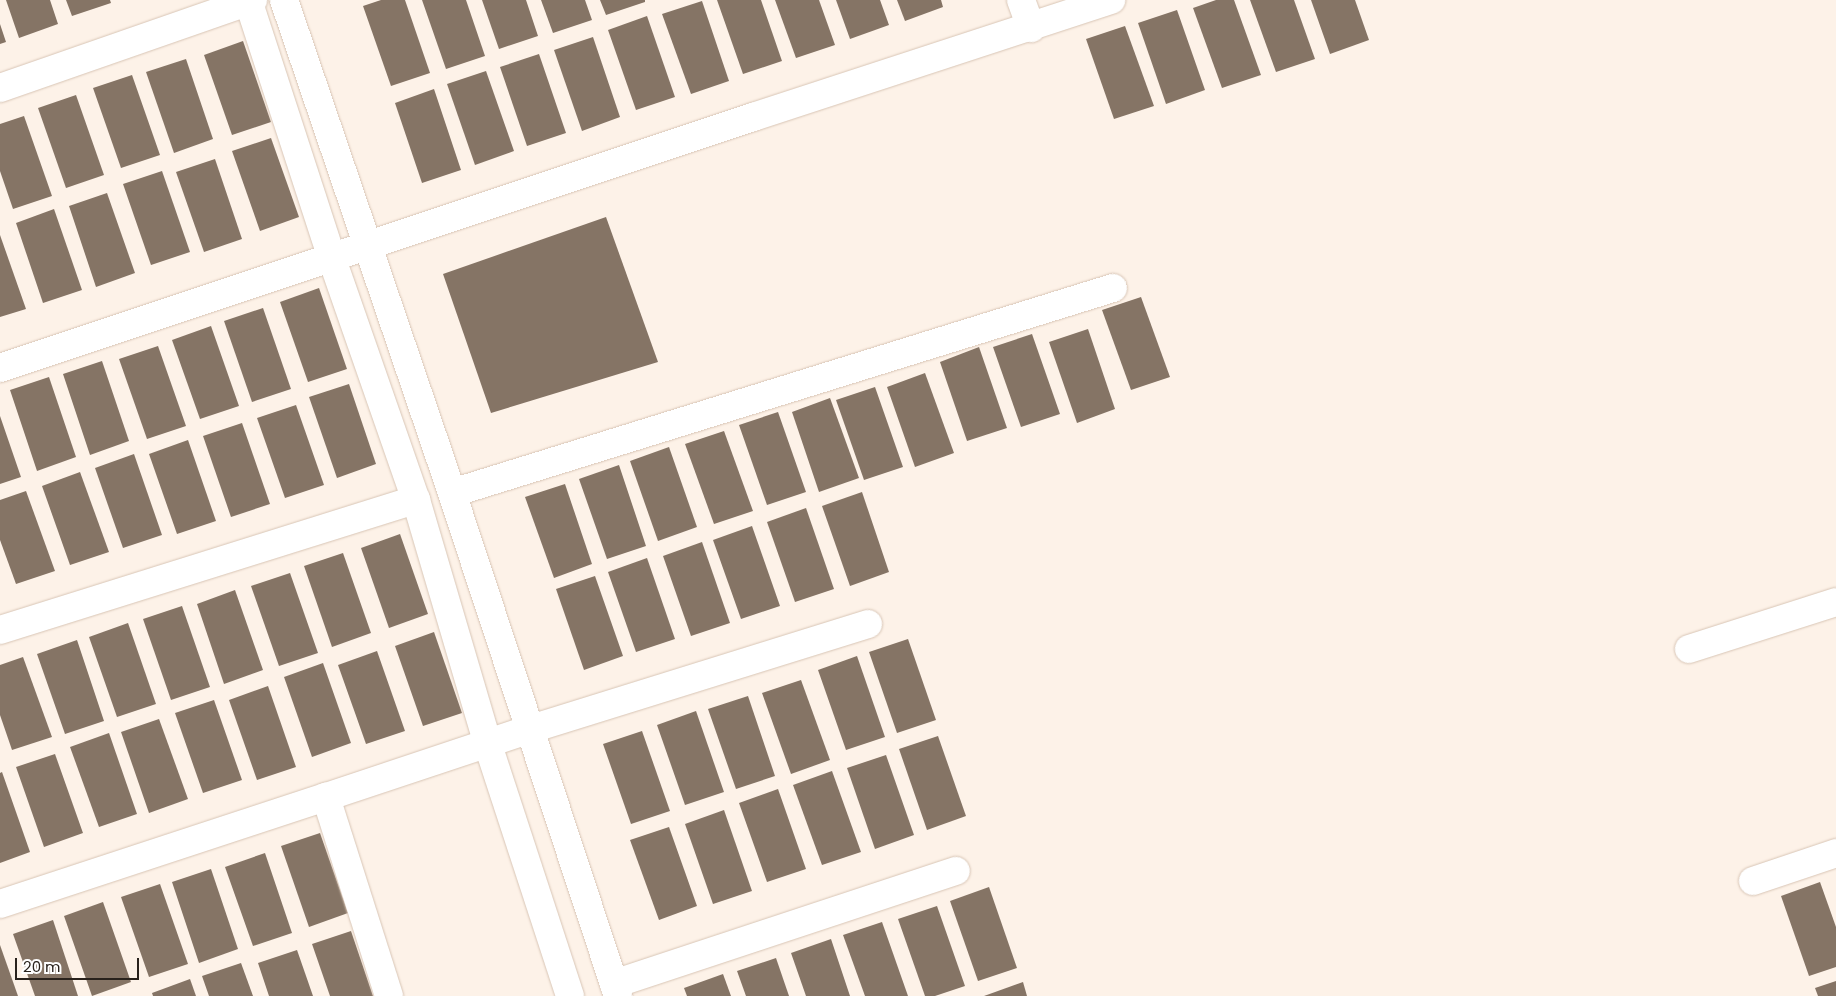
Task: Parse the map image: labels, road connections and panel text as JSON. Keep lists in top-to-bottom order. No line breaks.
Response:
{"scale_bar":"20 m"}
